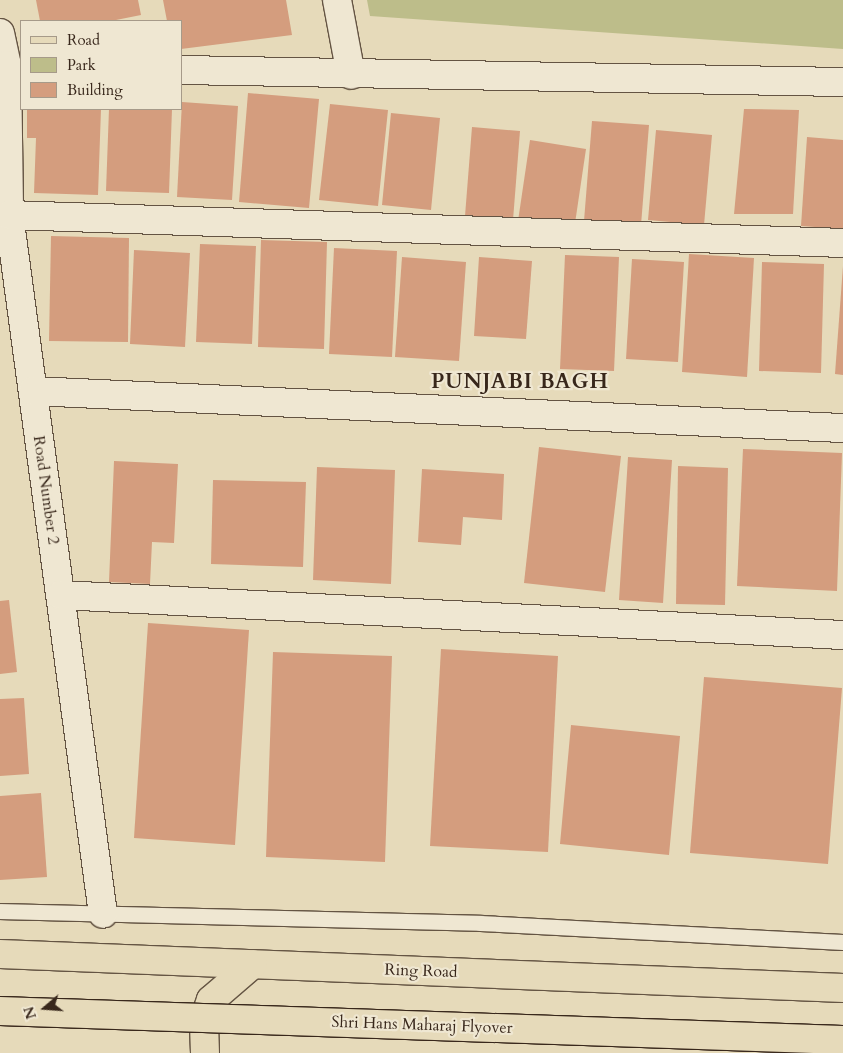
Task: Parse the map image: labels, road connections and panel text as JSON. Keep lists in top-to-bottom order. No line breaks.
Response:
{"streets":{"main road":["Ring Road","Shri Hans Maharaj Flyover"],"street":["Road Number 2"]},"districts":["PUNJABI BAGH"],"legend":["Road","Park","Building"],"north":"left"}
